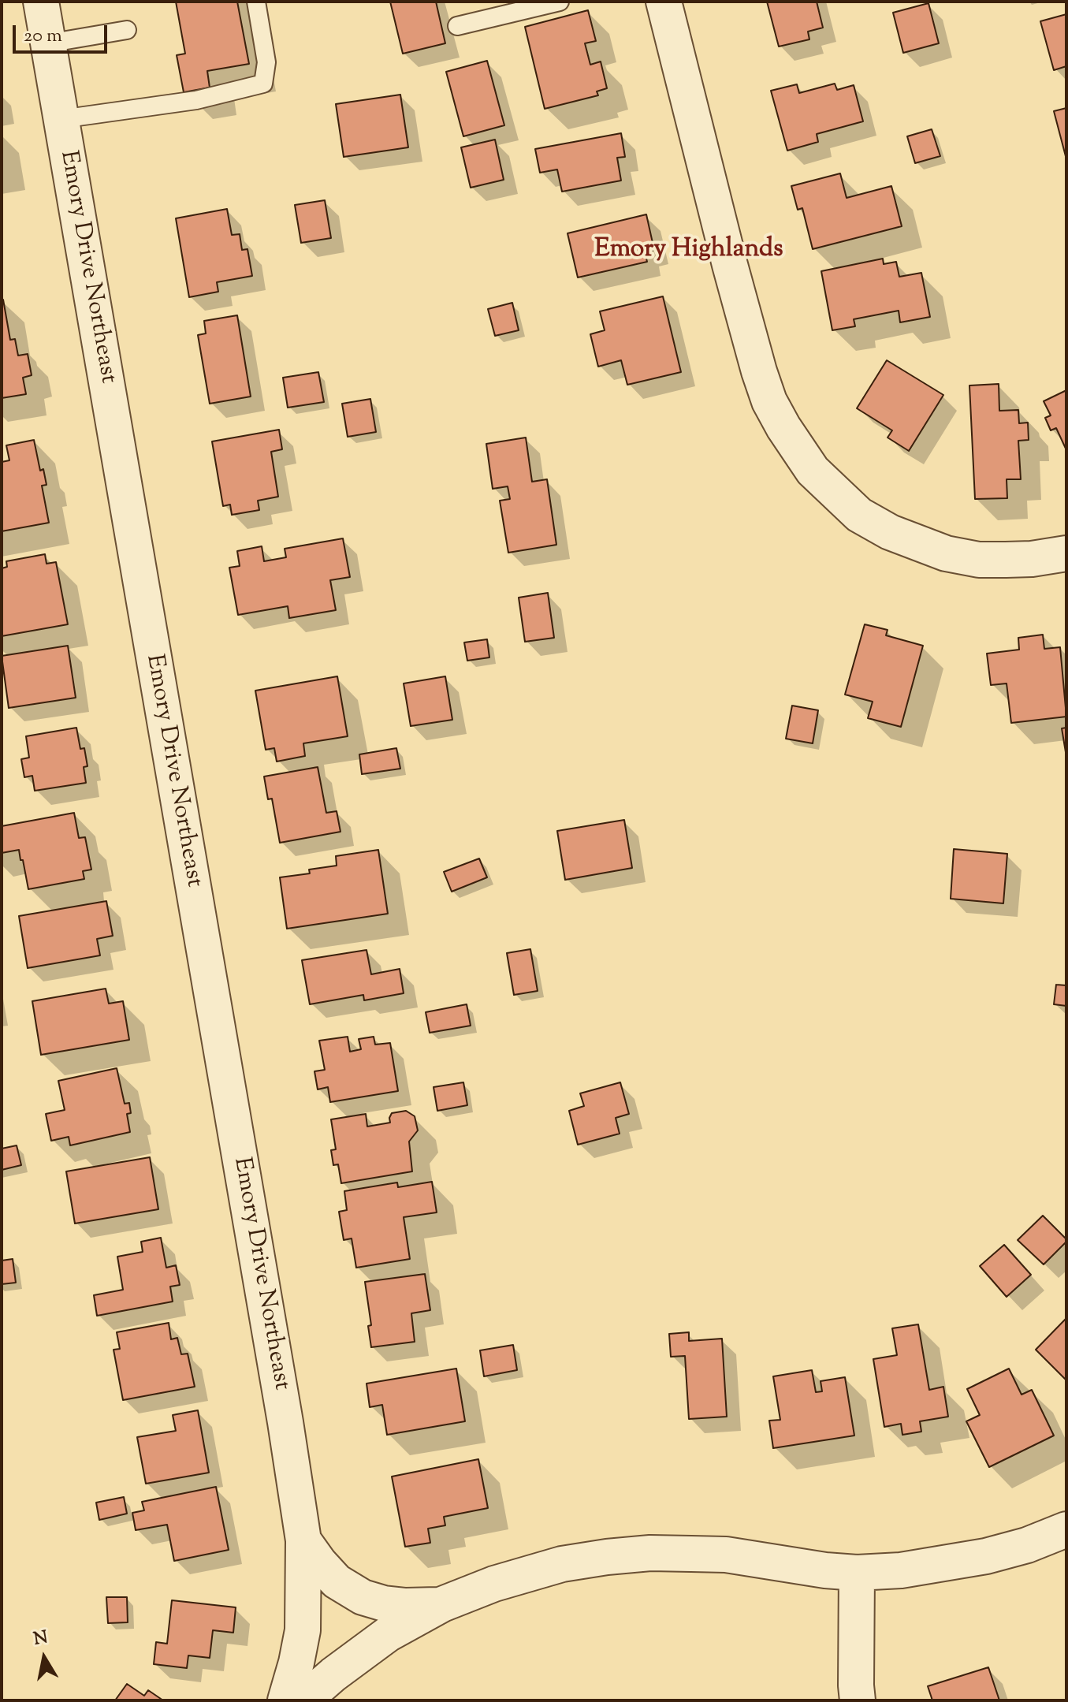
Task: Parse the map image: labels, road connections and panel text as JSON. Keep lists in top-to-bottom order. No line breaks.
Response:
{"streets":{"street":["Emory Drive Northeast"]},"districts":["Emory Highlands"],"scale_bar":"20 m","north":"top"}
